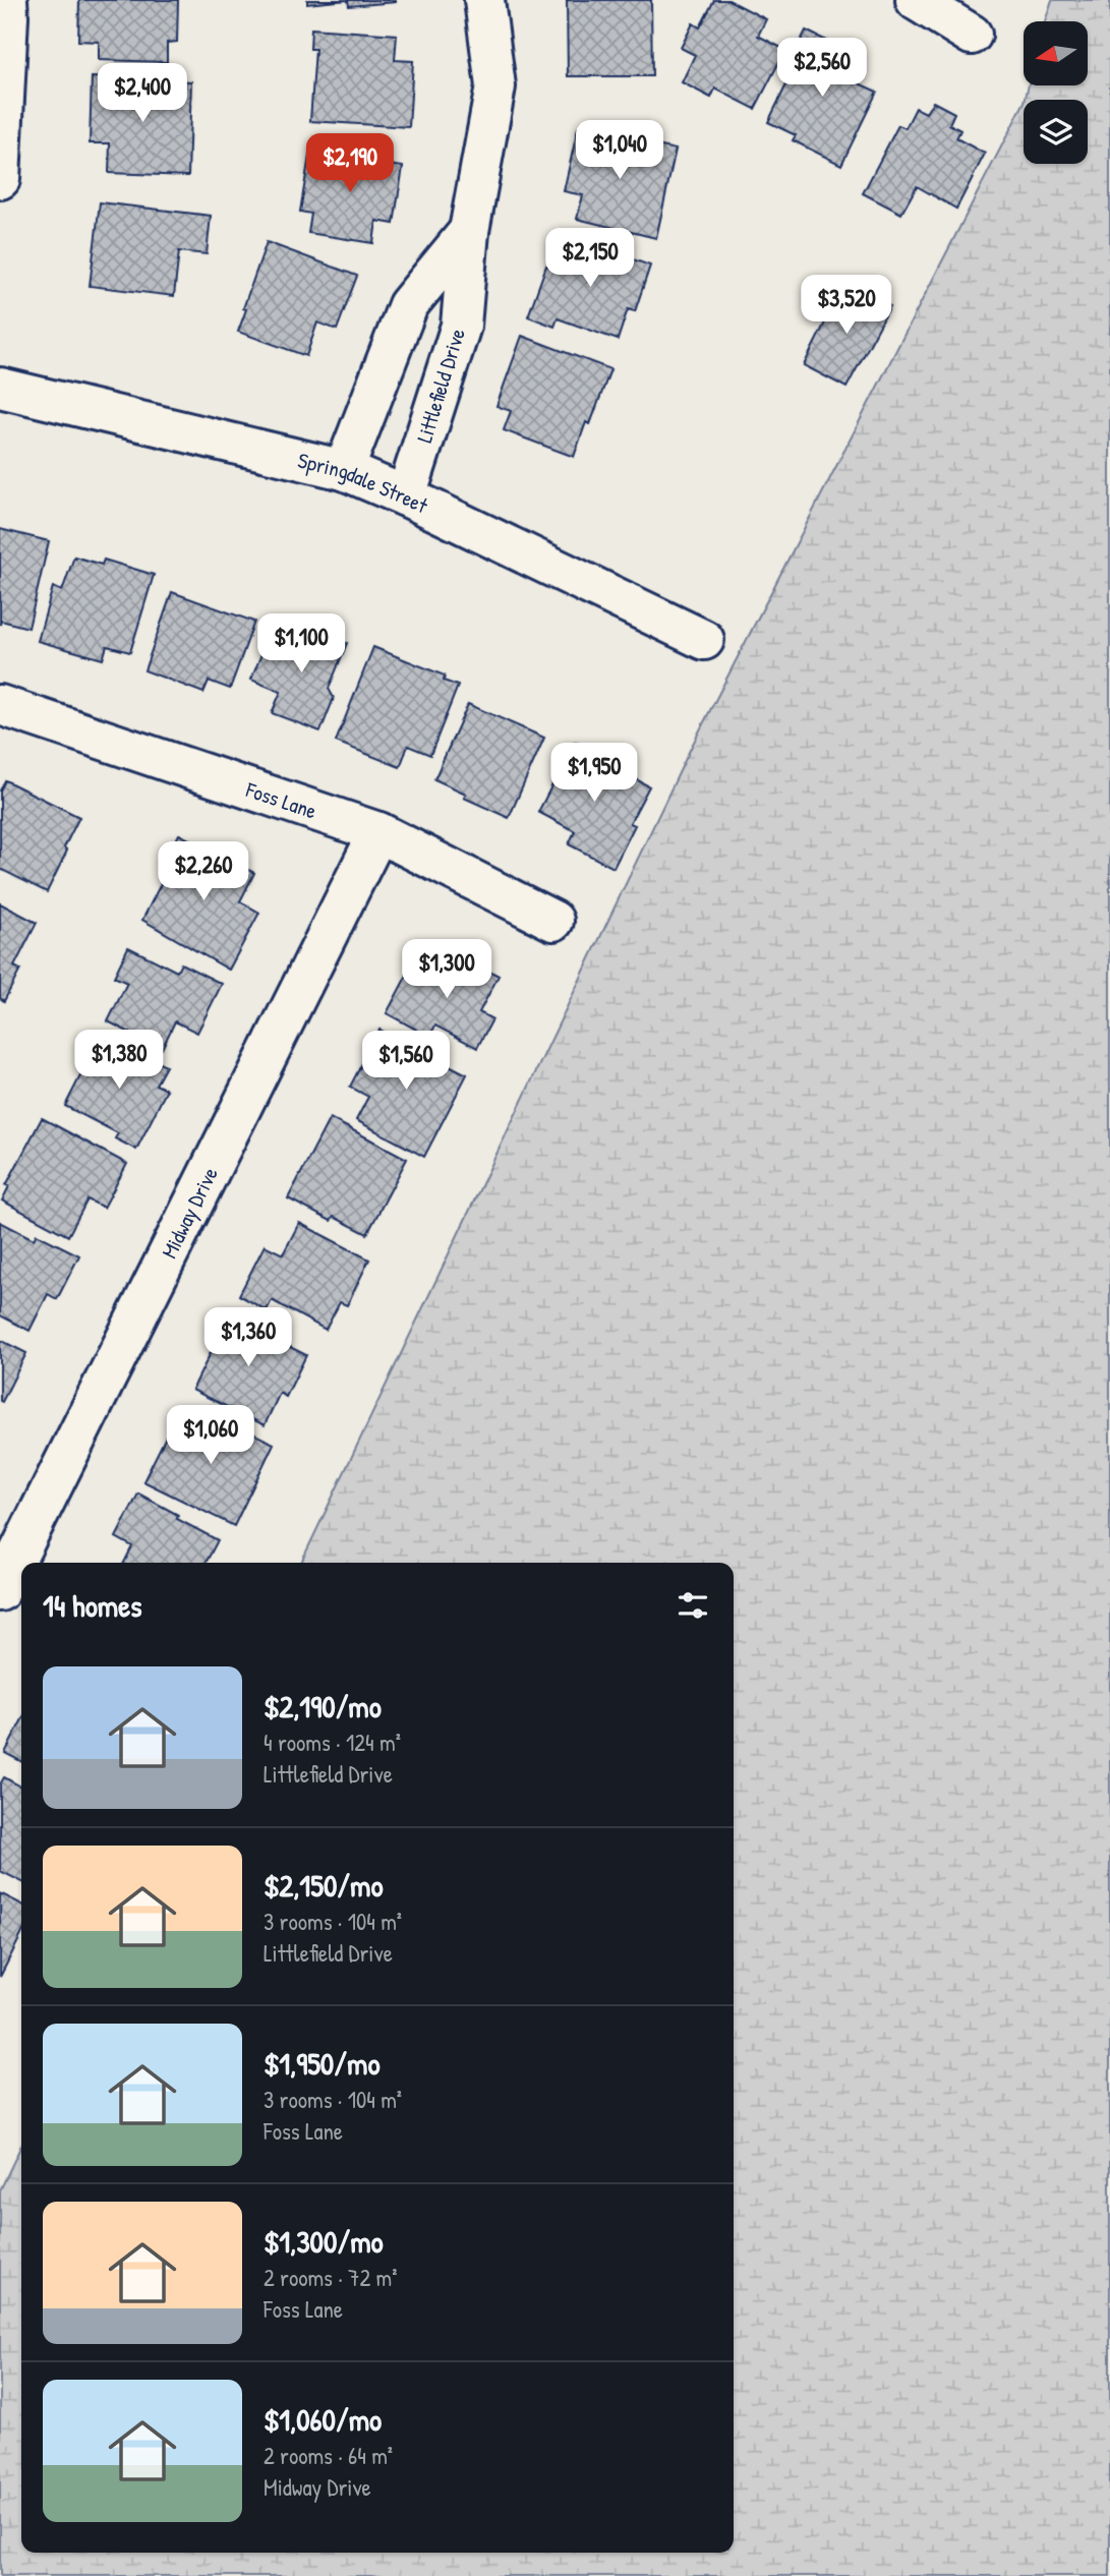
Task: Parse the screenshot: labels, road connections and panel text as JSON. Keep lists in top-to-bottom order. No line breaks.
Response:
{"streets":{"street":["Littlefield Drive","Springdale Street","Foss Lane","Midway Drive"]},"crossings":[["Littlefield Drive","Springdale Street"],["Foss Lane","Midway Drive"]],"north":"left","page":{"price":["$2,560","$2,400","$1,040","$2,190","$2,150","$3,520","$1,100","$1,950","$2,260","$1,300","$1,380","$1,560","$1,360","$1,060"],"heading":"14 homes","list":[{"name":"$2,190/mo","note":"4 rooms · 124 m² · Littlefield Drive"},{"name":"$2,150/mo","note":"3 rooms · 104 m² · Littlefield Drive"},{"name":"$1,950/mo","note":"3 rooms · 104 m² · Foss Lane"},{"name":"$1,300/mo","note":"2 rooms · 72 m² · Foss Lane"},{"name":"$1,060/mo","note":"2 rooms · 64 m² · Midway Drive"}]}}
